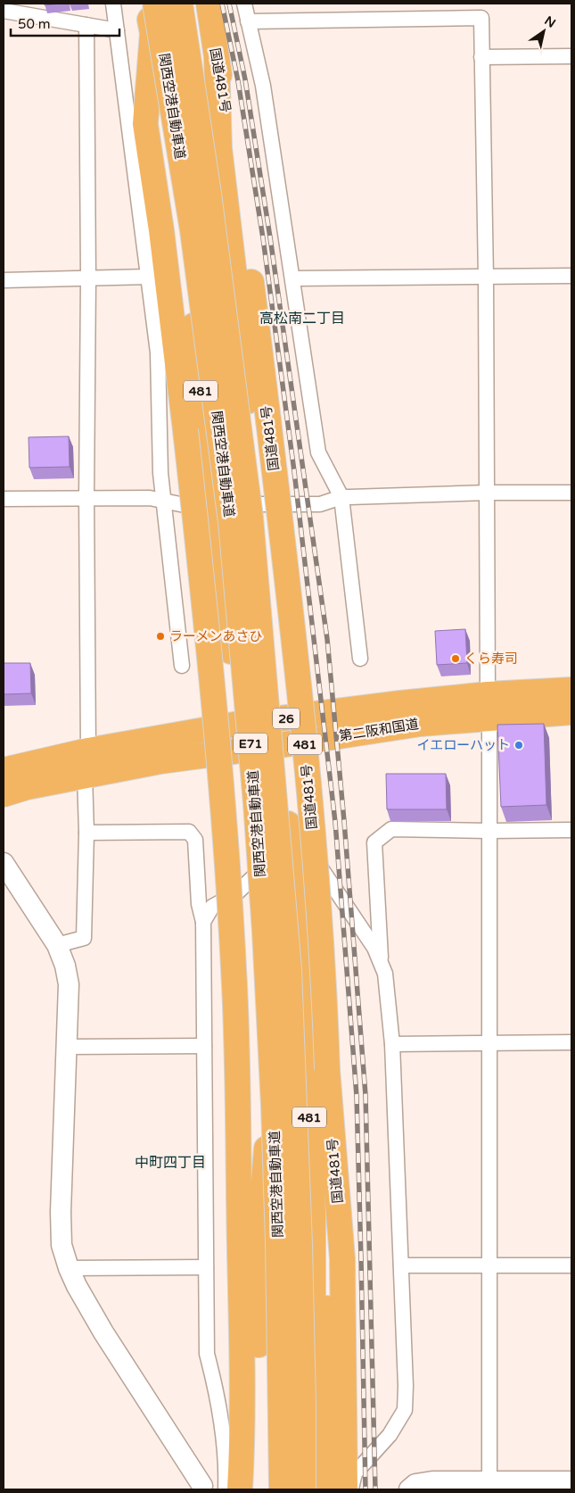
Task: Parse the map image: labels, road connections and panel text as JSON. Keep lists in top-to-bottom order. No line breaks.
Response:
{"streets":{"highway":["国道481号","関西空港自動車道","481","26","第二阪和国道","E71"]},"crossings":[["国道481号","481"],["481","第二阪和国道"]],"districts":["高松南二丁目","中町四丁目"],"places":["ラーメンあさひ","くら寿司","イエローハット"],"scale_bar":"50 m","north":"top right"}
